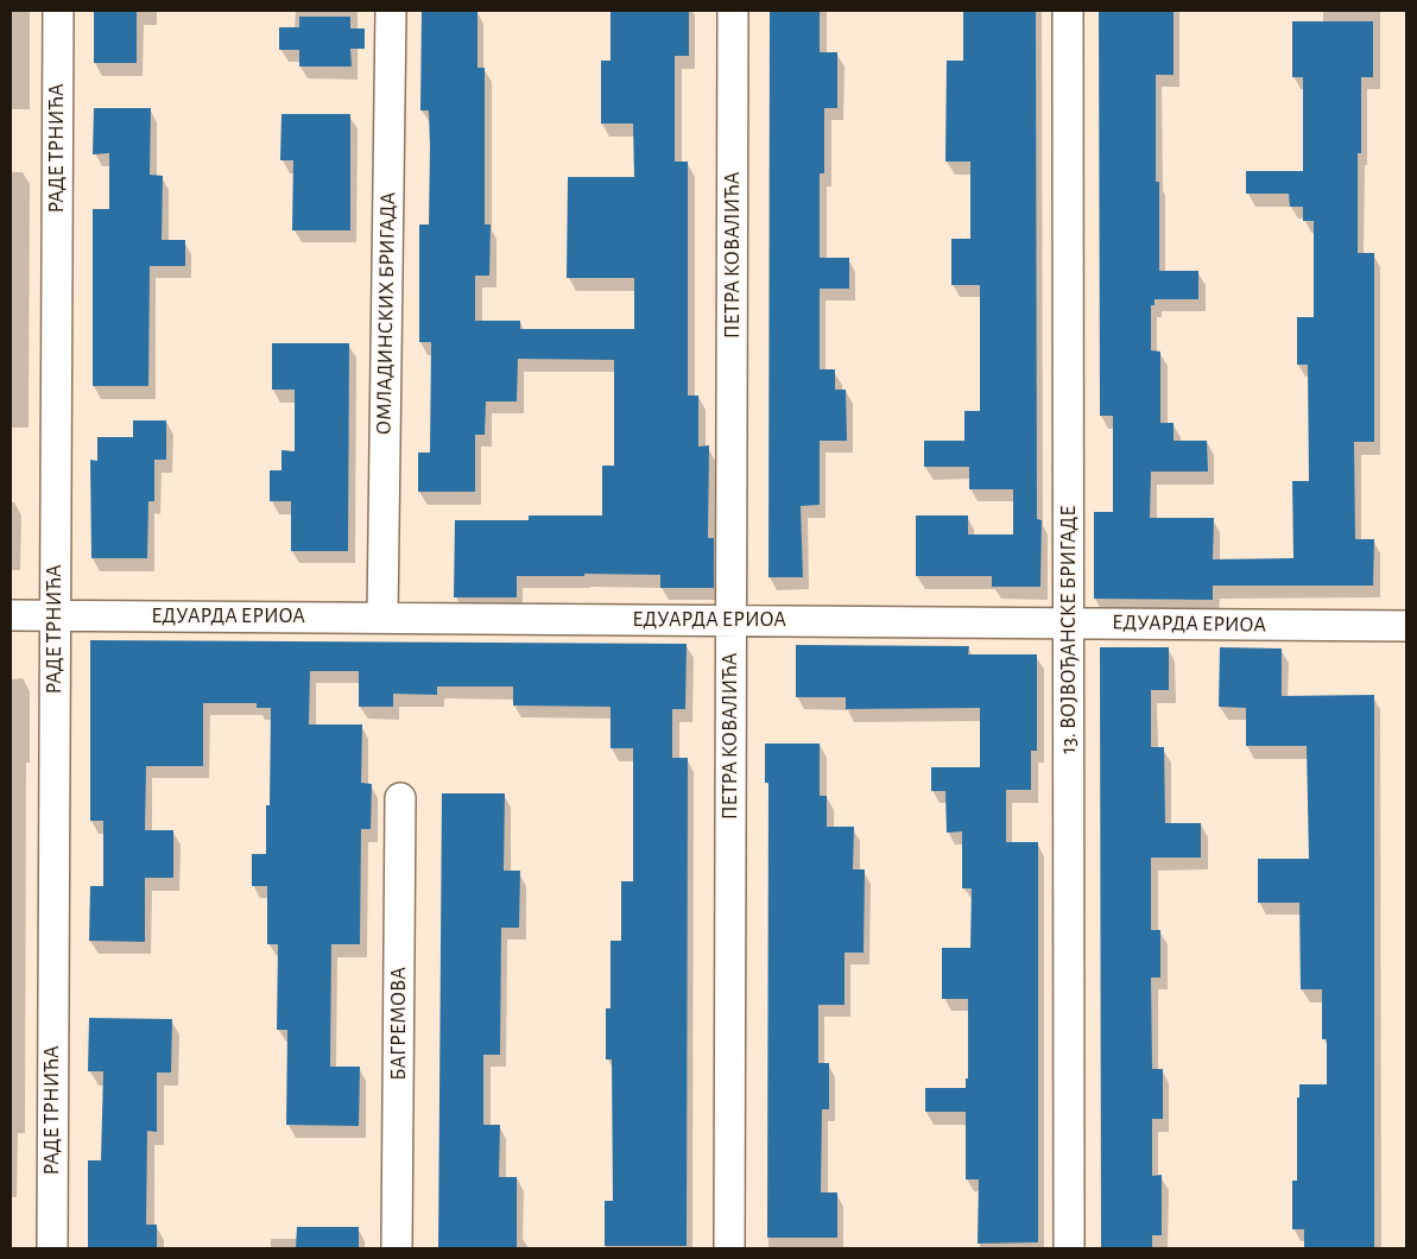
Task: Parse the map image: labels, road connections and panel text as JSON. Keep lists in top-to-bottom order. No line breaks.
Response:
{"streets":{"street":["РАДЕ ТРНИЋА","ПЕТРА КОВАЛИЋА","ОМЛАДИНСКИХ БРИГАДА","ЕДУАРДА ЕРИОА","13. ВОЈВОЂАНСКЕ БРИГАДЕ","БАГРЕМОВА"]},"crossings":[["РАДЕ ТРНИЋА","ЕДУАРДА ЕРИОА"],["ПЕТРА КОВАЛИЋА","ЕДУАРДА ЕРИОА"],["ОМЛАДИНСКИХ БРИГАДА","ЕДУАРДА ЕРИОА"],["ЕДУАРДА ЕРИОА","13. ВОЈВОЂАНСКЕ БРИГАДЕ"]]}
